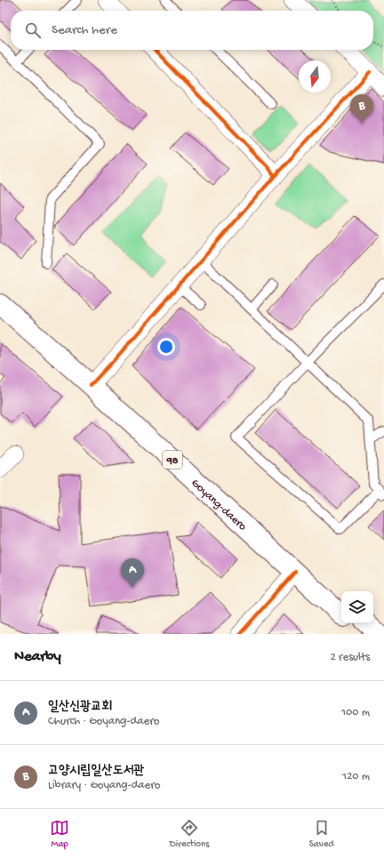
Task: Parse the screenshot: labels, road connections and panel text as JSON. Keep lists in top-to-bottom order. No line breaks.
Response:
{"streets":{"main road":["98","Goyang-daero"]},"north":"bottom","page":{"search":"Search here","pins":["B","A"],"heading":["Nearby","2 results"],"list":[{"mark":"A","name":"일산신광교회","note":"Church · Goyang-daero","value":"100 m"},{"mark":"B","name":"고양시립일산도서관","note":"Library · Goyang-daero","value":"120 m"}],"nav":["Map","Directions","Saved"]}}
